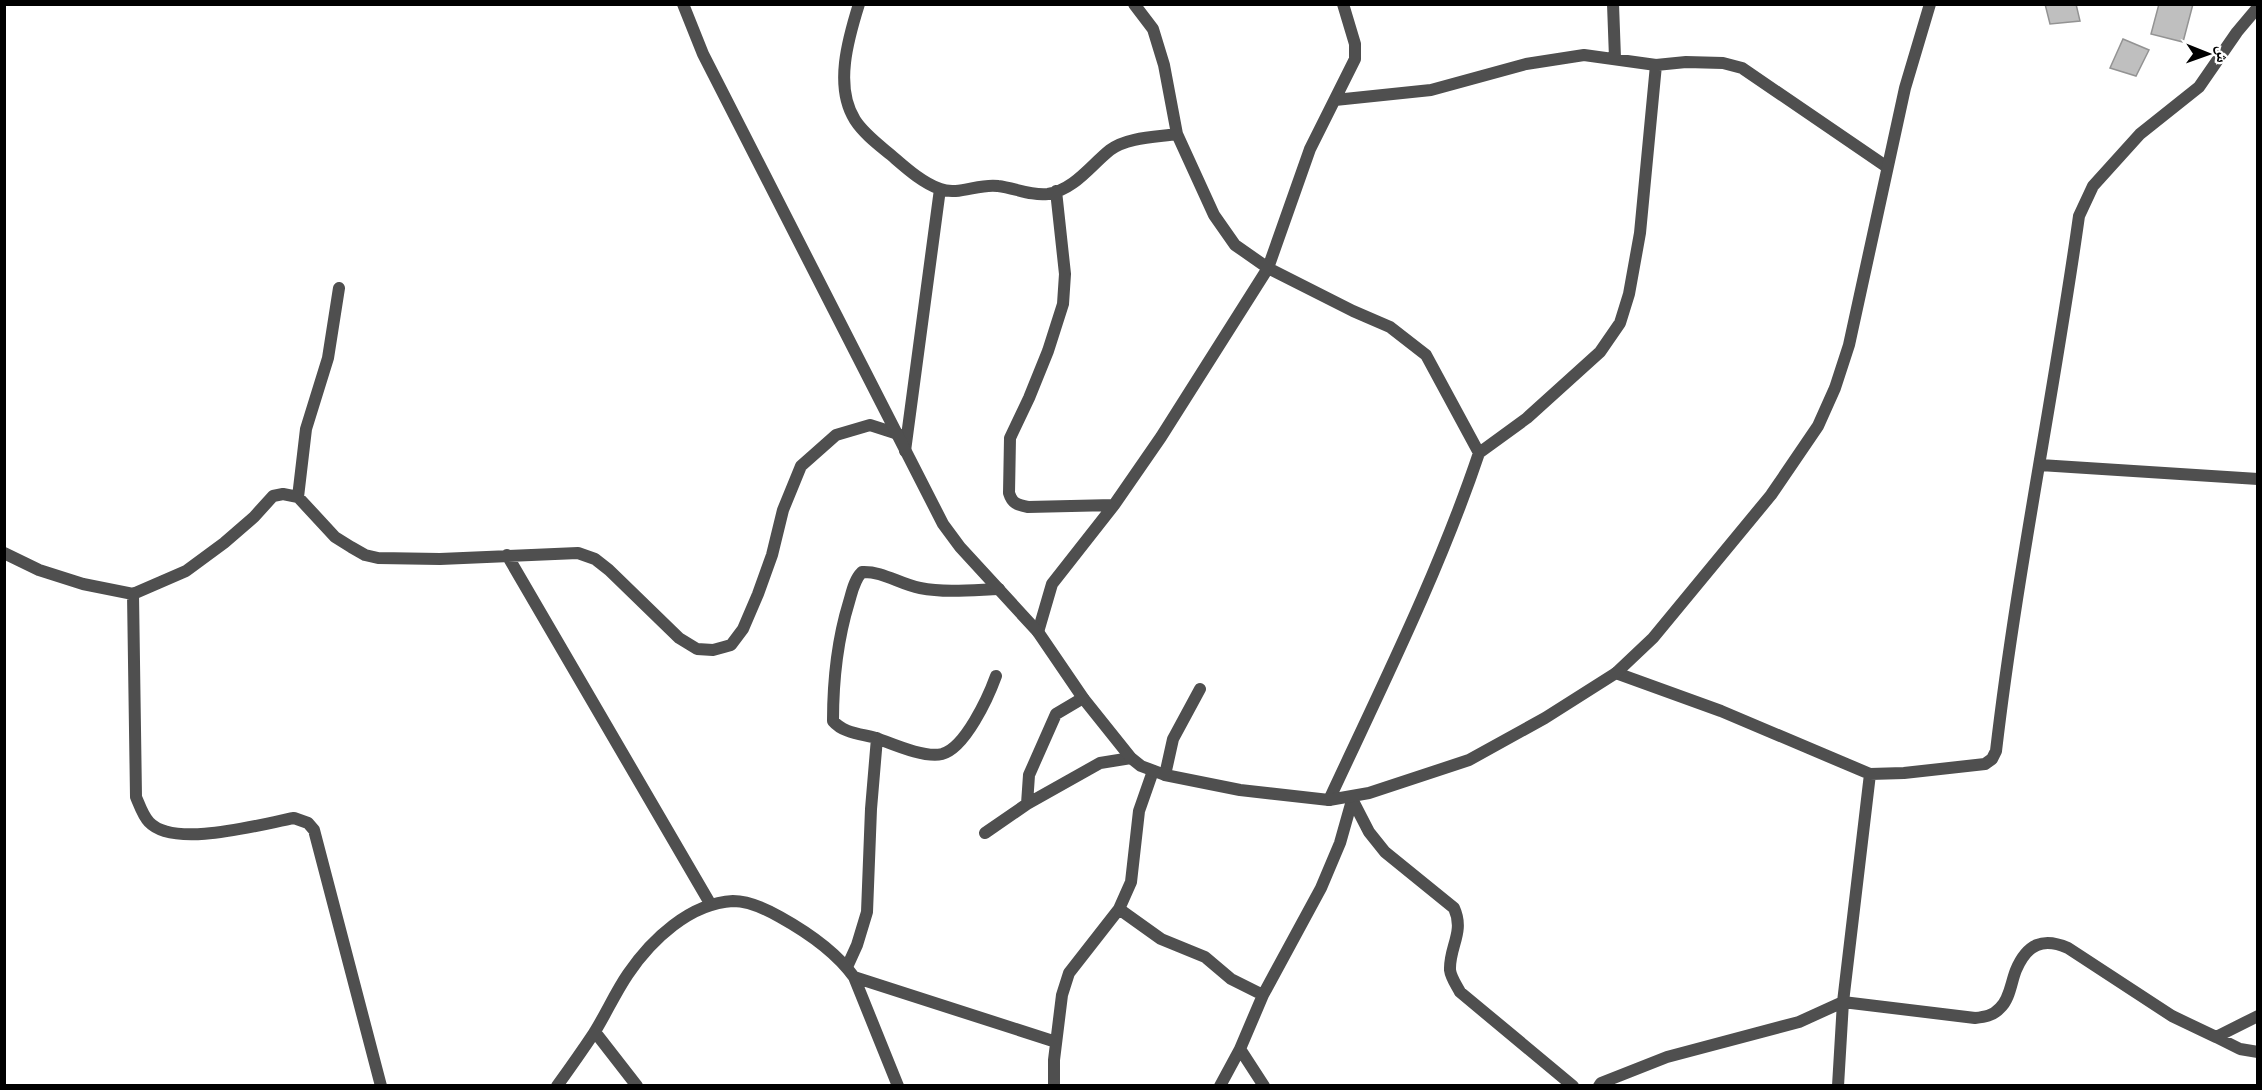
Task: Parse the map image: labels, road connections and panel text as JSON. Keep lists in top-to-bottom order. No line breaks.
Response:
{"north":"right"}
